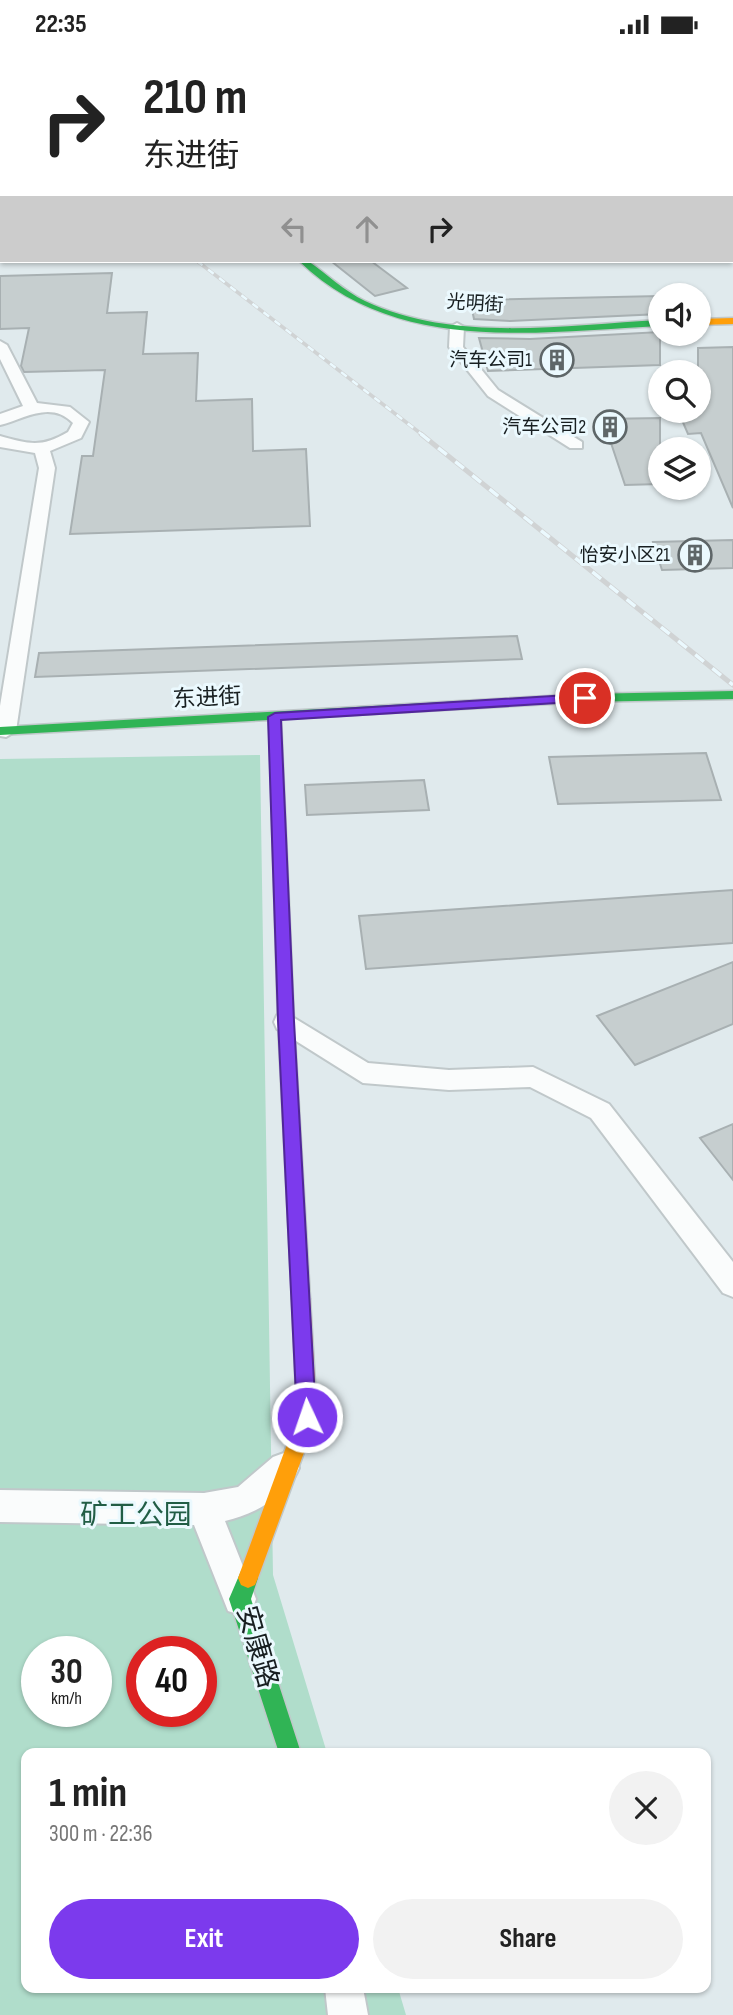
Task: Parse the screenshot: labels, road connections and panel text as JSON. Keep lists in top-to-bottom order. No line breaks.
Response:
{"streets":{"main road":["光明街","东进街","安康路"]},"crossings":[["东进街","安康路"]],"parks":["矿工公园"],"places":{"building":["汽车公司1","汽车公司2","怡安小区21"]},"page":{"status":"22:35","turn":["210 m","东进街"],"speed":"30 km/h","limit":"40","heading":["1 min","300 m · 22:36"],"buttons":["Exit","Share"]}}
